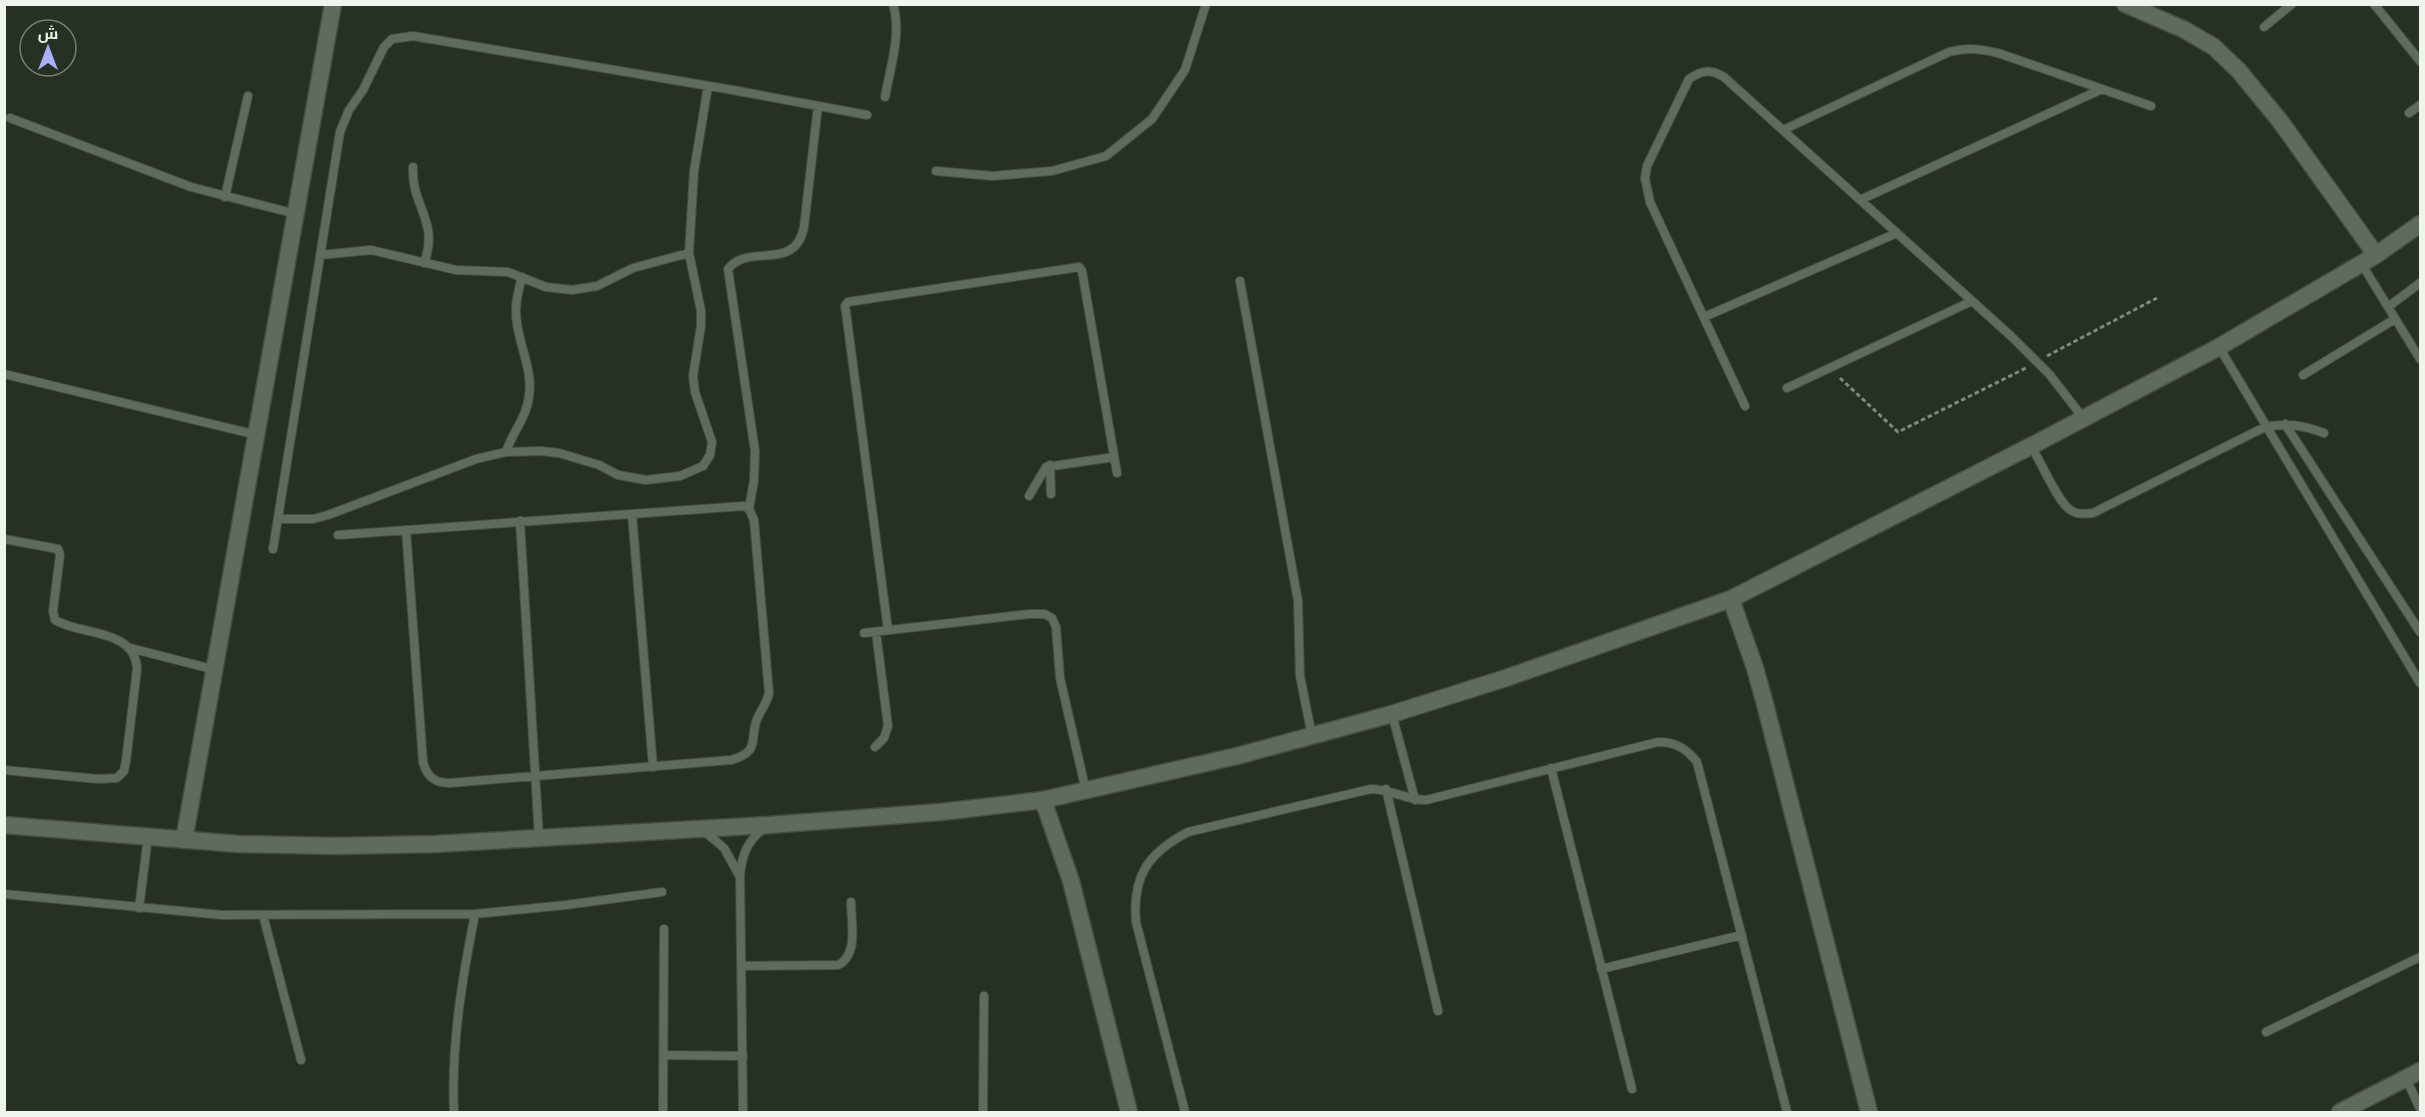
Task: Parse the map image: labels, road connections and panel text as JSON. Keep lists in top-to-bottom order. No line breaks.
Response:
{"north":"top"}
